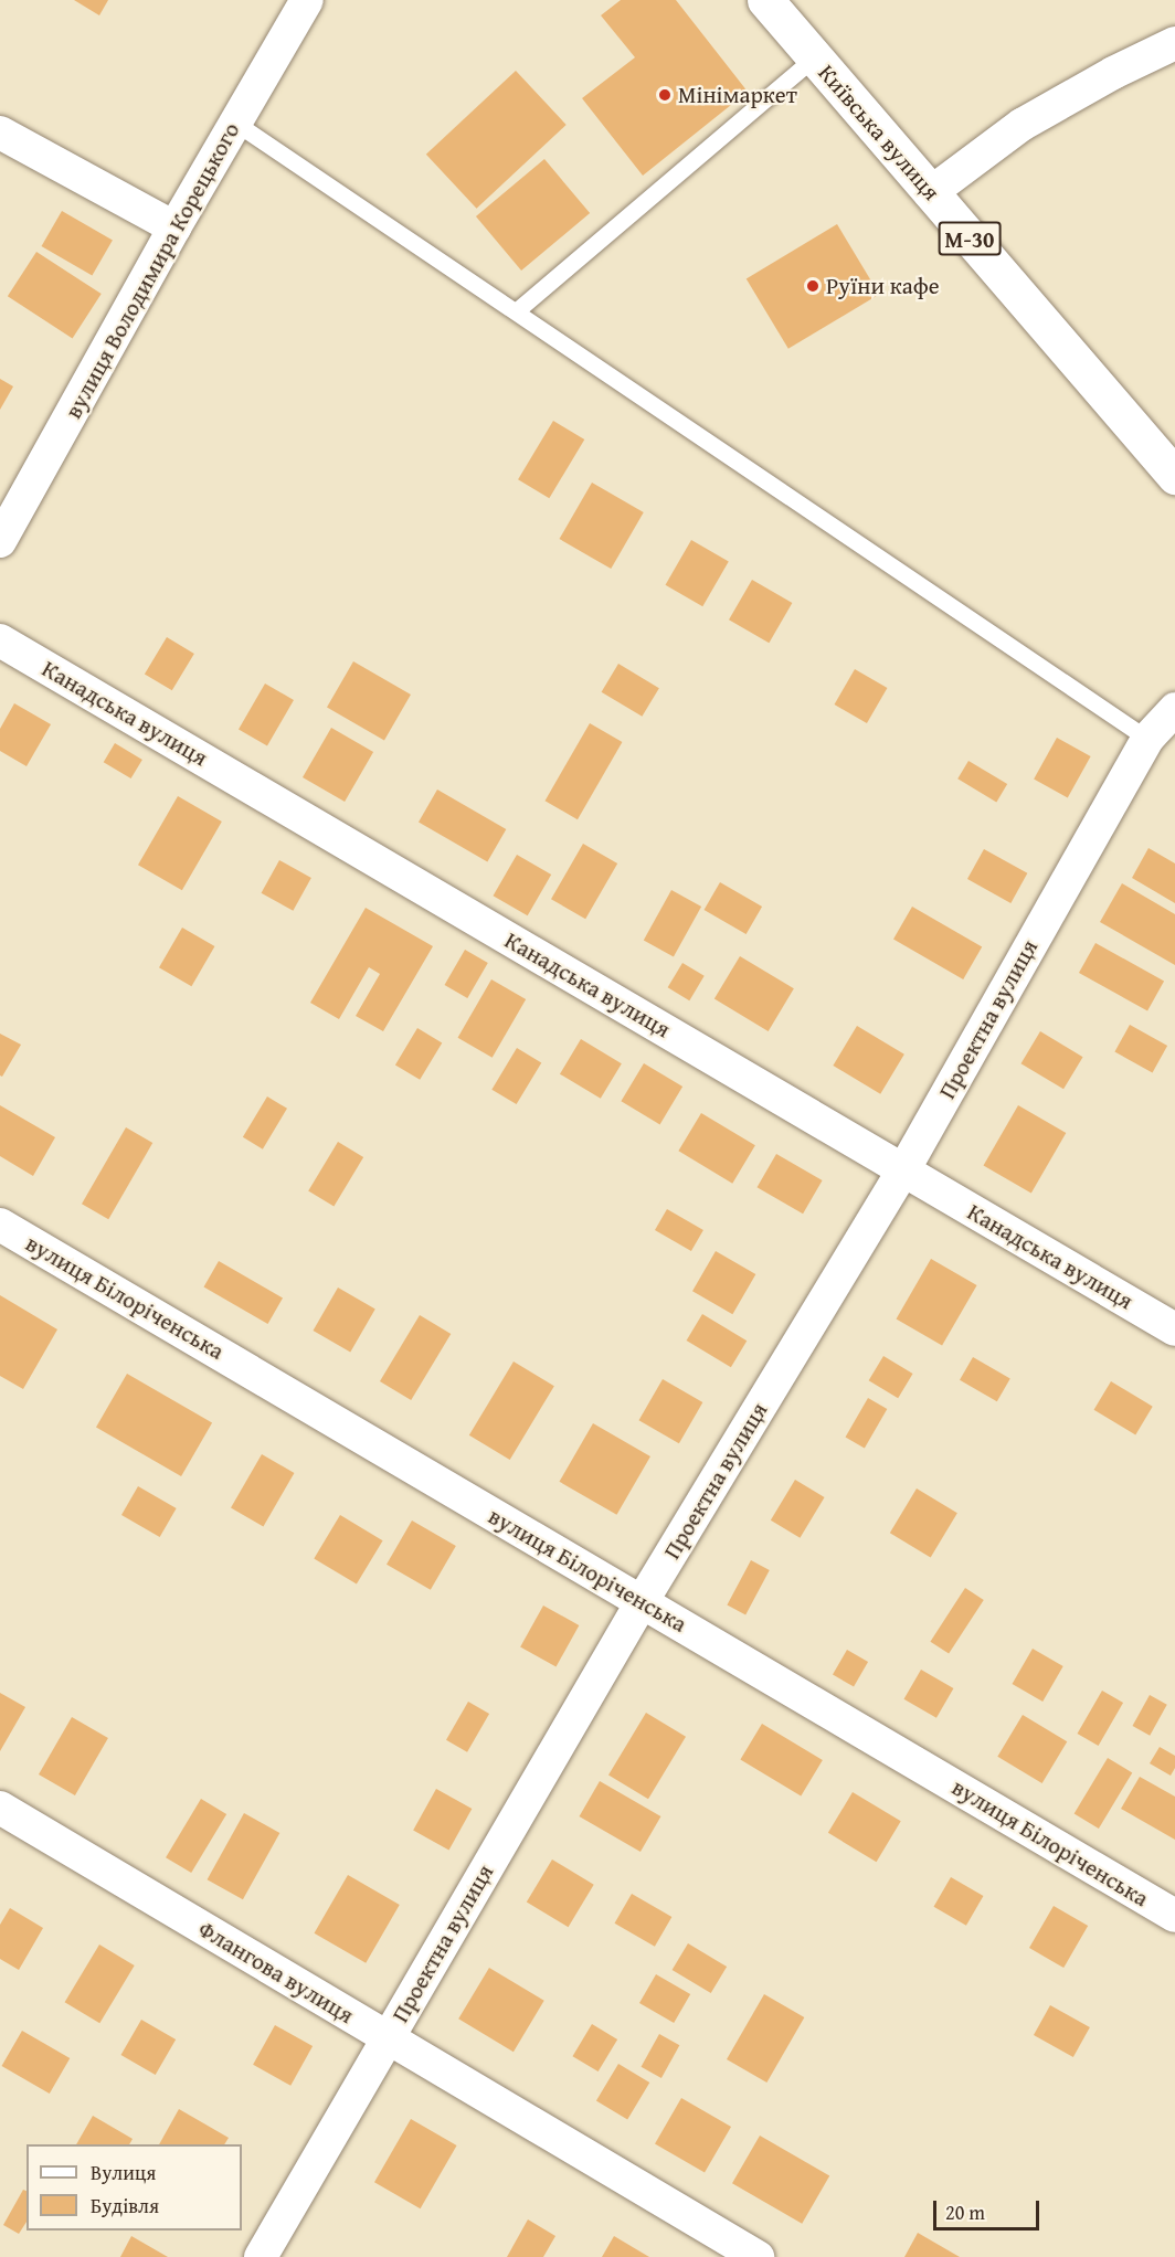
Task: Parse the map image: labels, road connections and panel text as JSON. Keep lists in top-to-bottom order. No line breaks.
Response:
{"streets":{"highway":["Київська вулиця","М-30"],"street":["вулиця Володимира Корецького","Канадська вулиця","Проектна вулиця","вулиця Білоріченська","Флангова вулиця"]},"crossings":[["Канадська вулиця","Проектна вулиця"],["Проектна вулиця","вулиця Білоріченська"],["Проектна вулиця","Флангова вулиця"]],"places":["Мінімаркет","Руїни кафе"],"legend":["Вулиця","Будівля"],"scale_bar":"20 m"}
